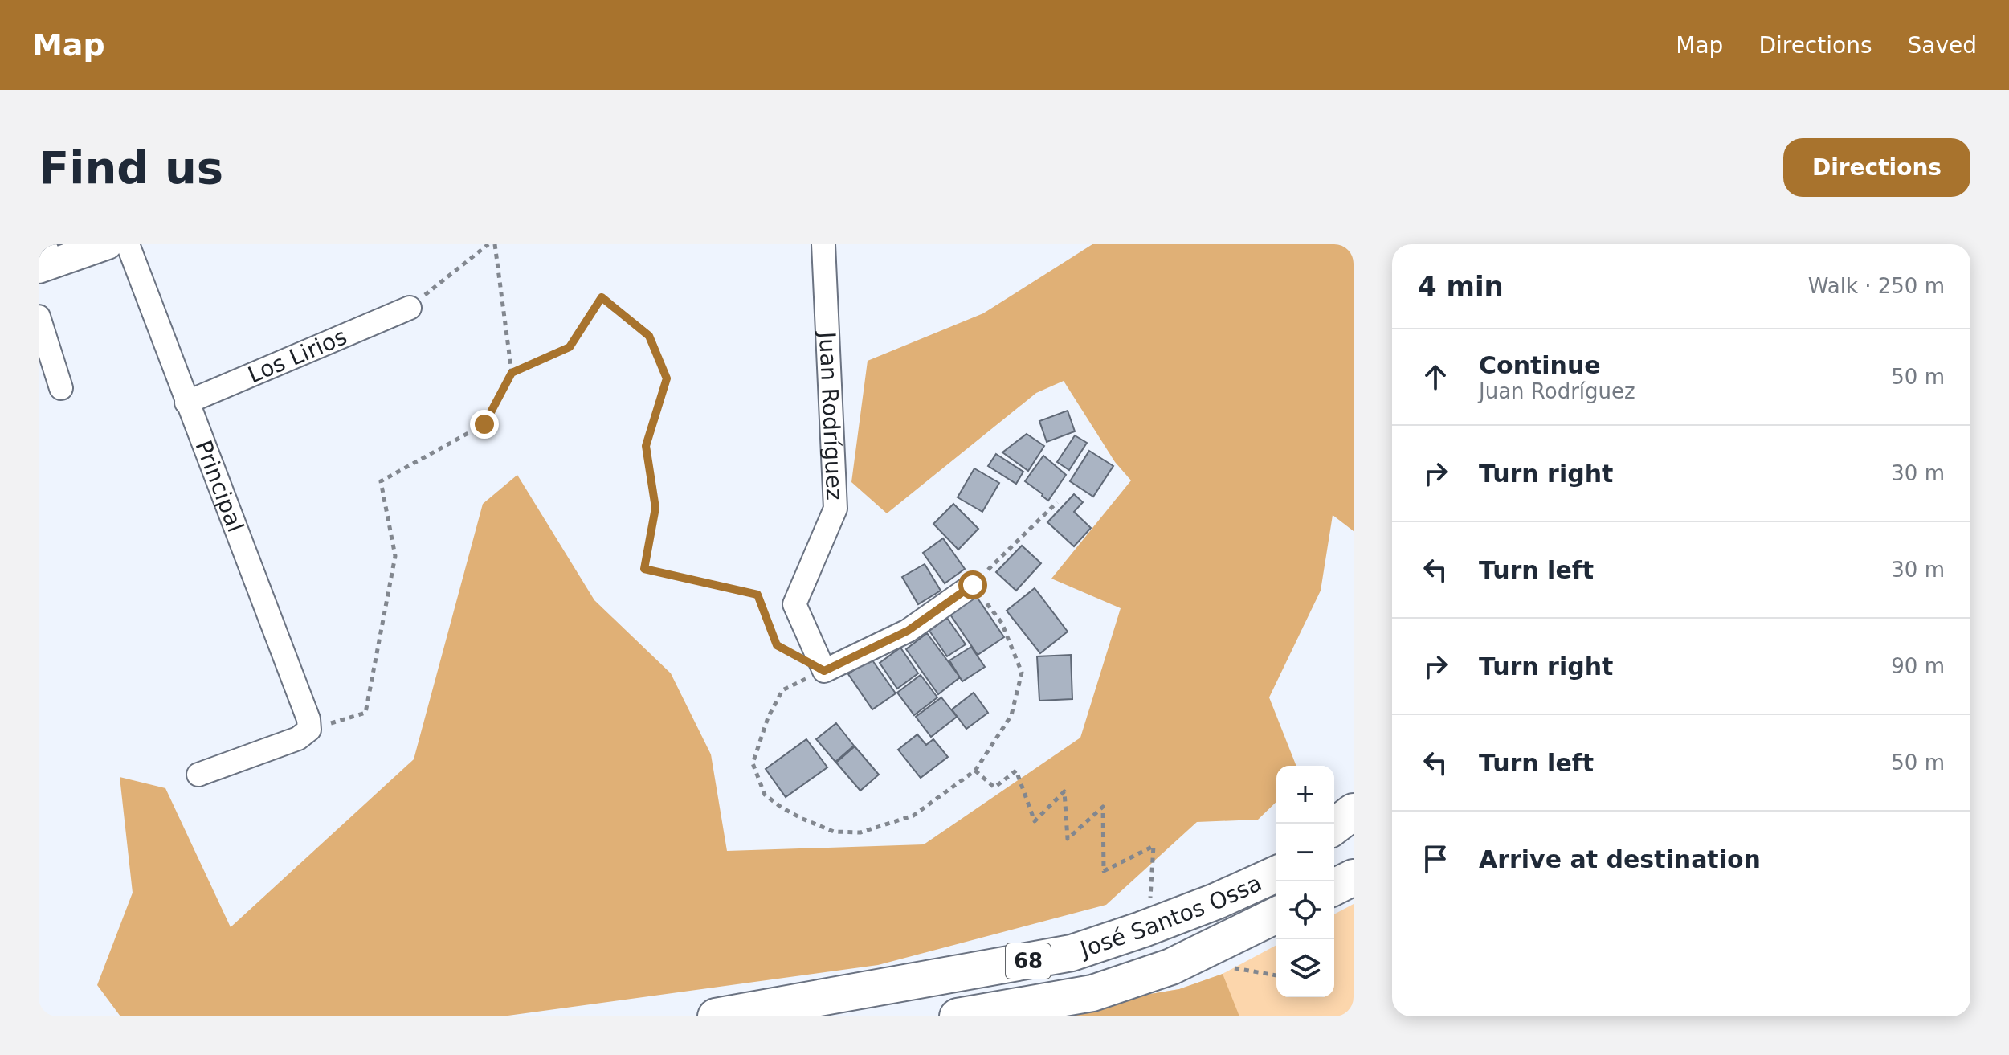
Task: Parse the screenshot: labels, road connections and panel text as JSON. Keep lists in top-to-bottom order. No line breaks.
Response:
{"streets":{"highway":["José Santos Ossa","68"],"street":["Los Lirios","Juan Rodríguez","Principal"]},"crossings":[["Los Lirios","Principal"]],"page":{"header":"Map","nav":["Map","Directions","Saved"],"buttons":"Directions","title":"Find us","heading":["4 min","Walk · 250 m"],"list":[["Continue","Juan Rodríguez","50 m"],["Turn right","30 m"],["Turn left","30 m"],["Turn right","90 m"],["Turn left","50 m"],"Arrive at destination"],"map_buttons":["+","−"]}}
